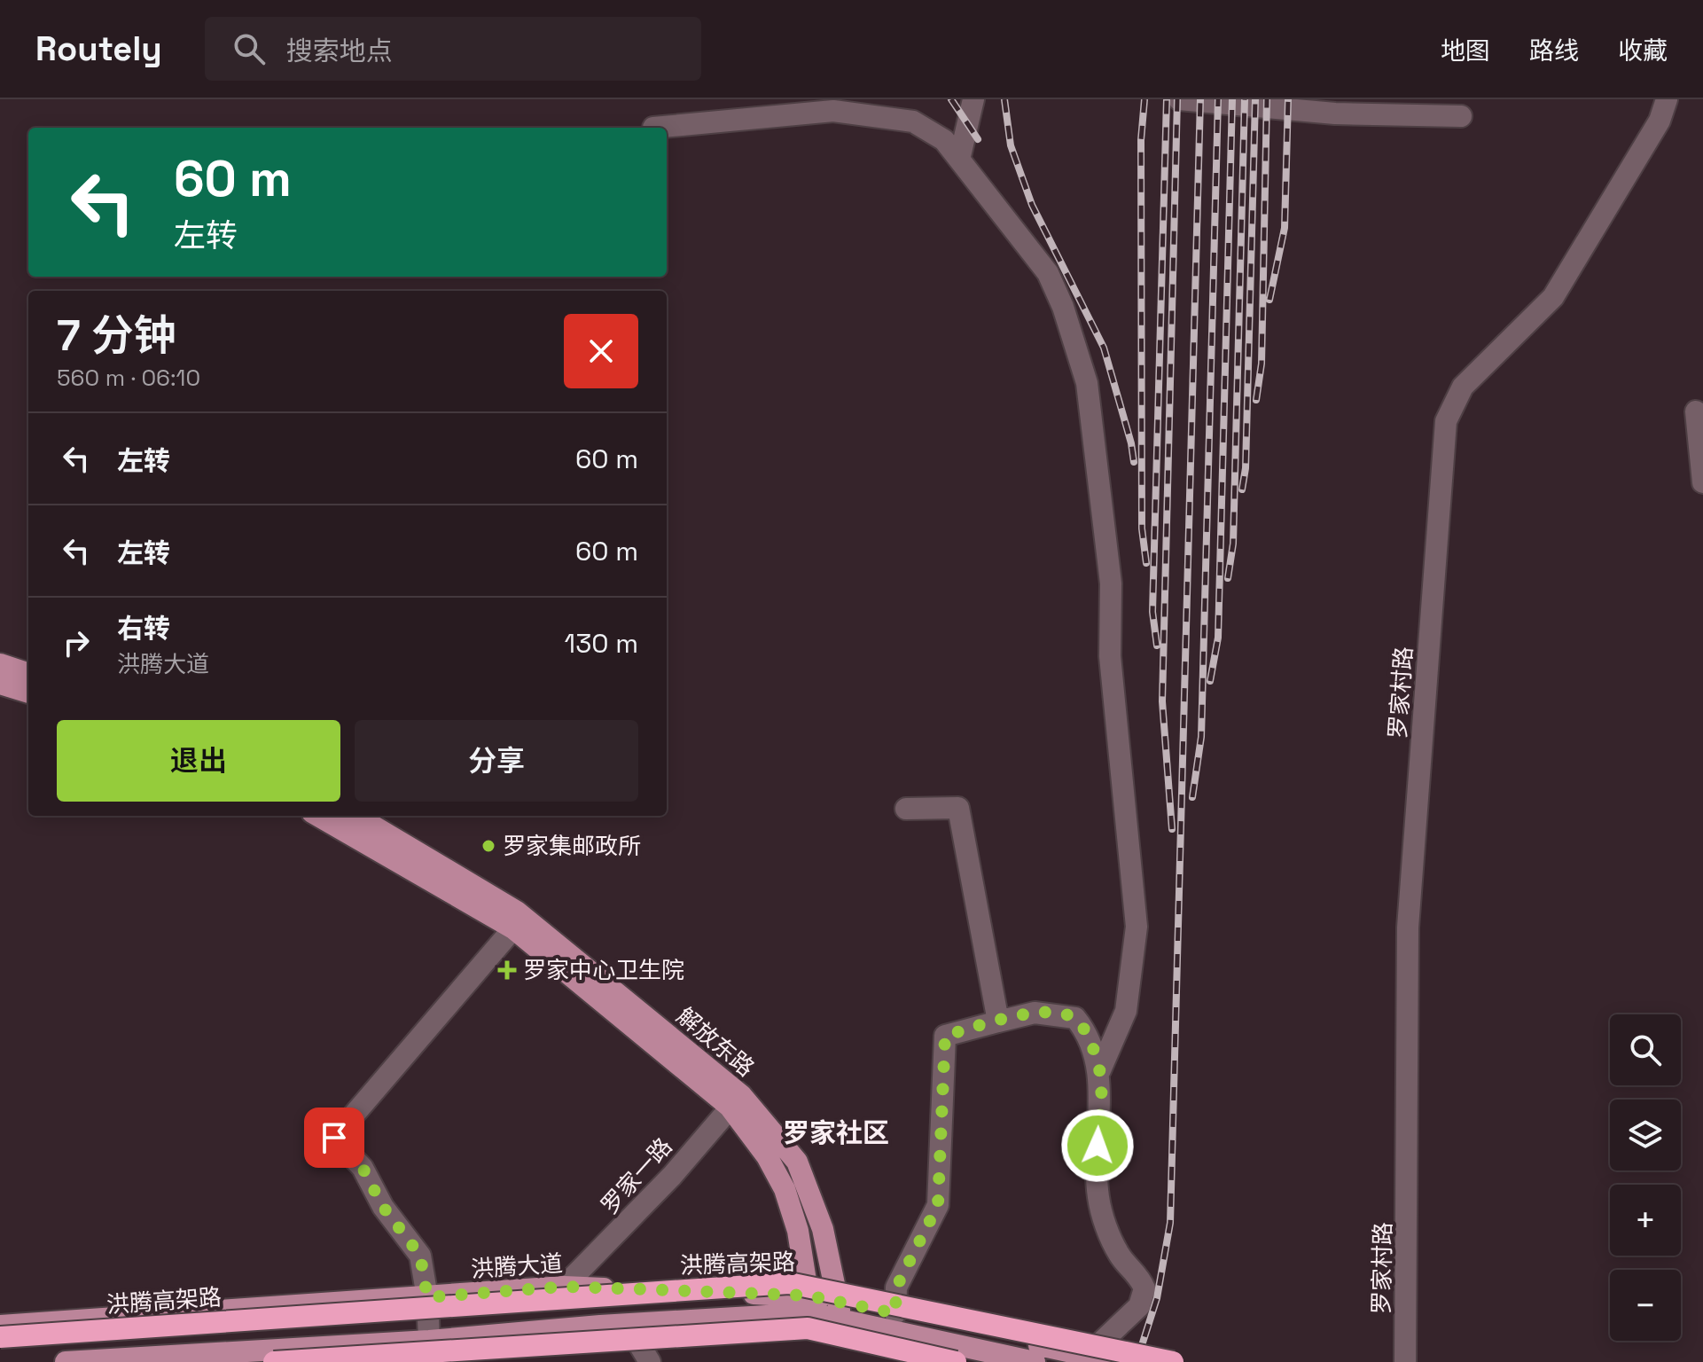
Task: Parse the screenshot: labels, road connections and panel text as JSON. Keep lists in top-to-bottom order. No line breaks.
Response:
{"streets":{"highway":["洪腾高架路"],"main road":["解放东路","洪腾大道"],"street":["罗家村路","罗家一路"]},"crossings":[["解放东路","罗家一路"],["解放东路","洪腾大道"],["罗家一路","洪腾大道"]],"districts":["罗家社区"],"places":{"other":["罗家集邮政所"],"health":["罗家中心卫生院"]},"page":{"header":"Routely","search":"搜索地点","nav":["地图","路线","收藏"],"turn":["60 m","左转"],"heading":["7 分钟","560 m · 06:10"],"list":[{"name":"左转","value":"60 m"},{"name":"左转","value":"60 m"},{"name":"右转","note":"洪腾大道","value":"130 m"}],"buttons":["退出","分享"],"map_buttons":["+","−"]}}
